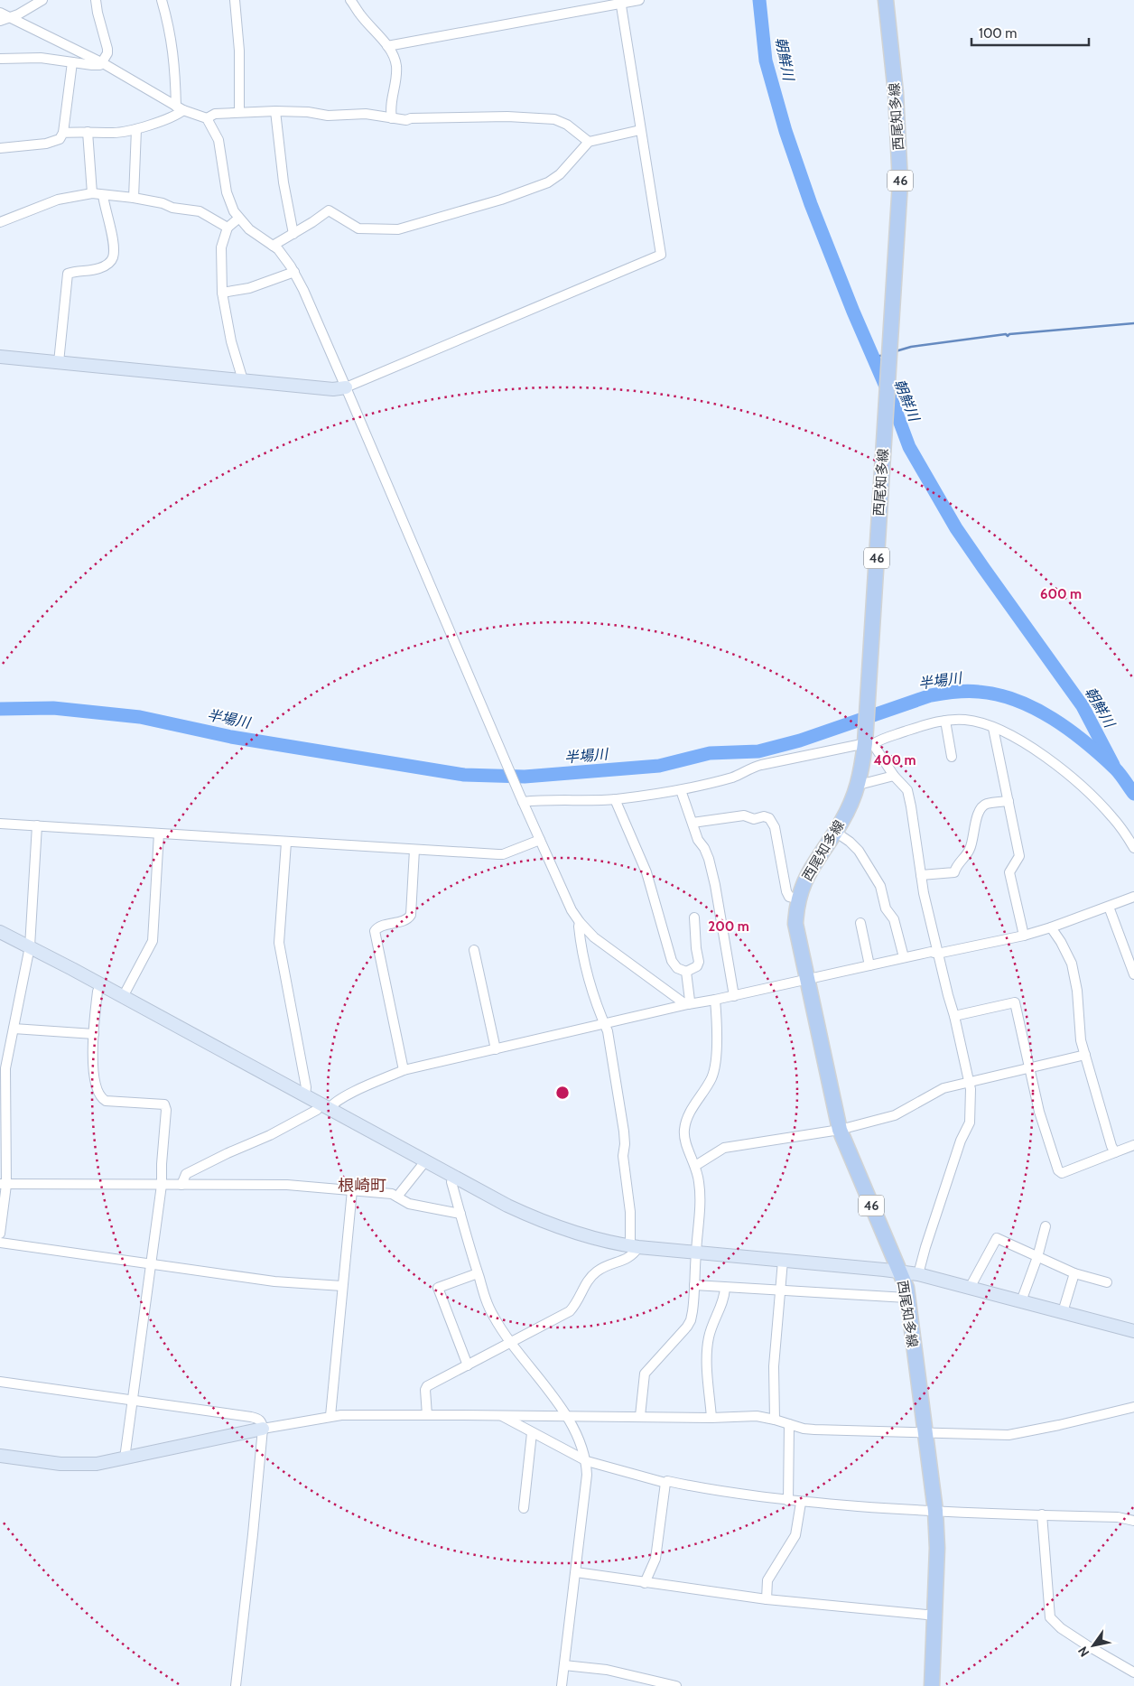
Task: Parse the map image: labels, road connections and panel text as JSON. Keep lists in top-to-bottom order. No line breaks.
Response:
{"streets":{"main road":["西尾知多線","46"]},"districts":["根崎町"],"water":["朝鮮川","半場川"],"scale_bar":"100 m","north":"bottom left","rings":["600 m","400 m","200 m"]}
